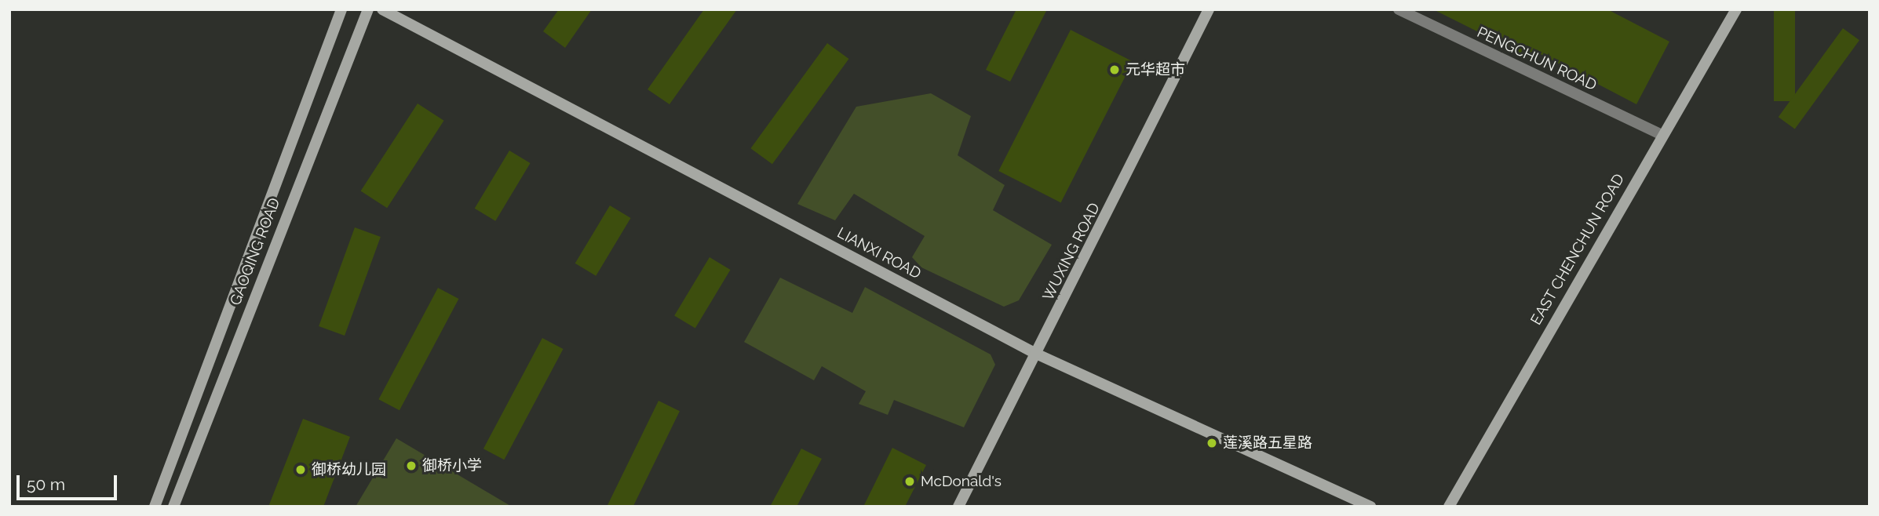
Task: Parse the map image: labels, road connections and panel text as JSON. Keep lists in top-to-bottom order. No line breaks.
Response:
{"streets":{"street":["PENGCHUN ROAD","EAST CHENCHUN ROAD","GAOQING ROAD","WUXING ROAD","LIANXI ROAD"]},"crossings":[["PENGCHUN ROAD","EAST CHENCHUN ROAD"],["WUXING ROAD","LIANXI ROAD"]],"places":["元华超市","莲溪路五星路","御桥小学","御桥幼儿园","McDonald's"],"scale_bar":"50 m"}
